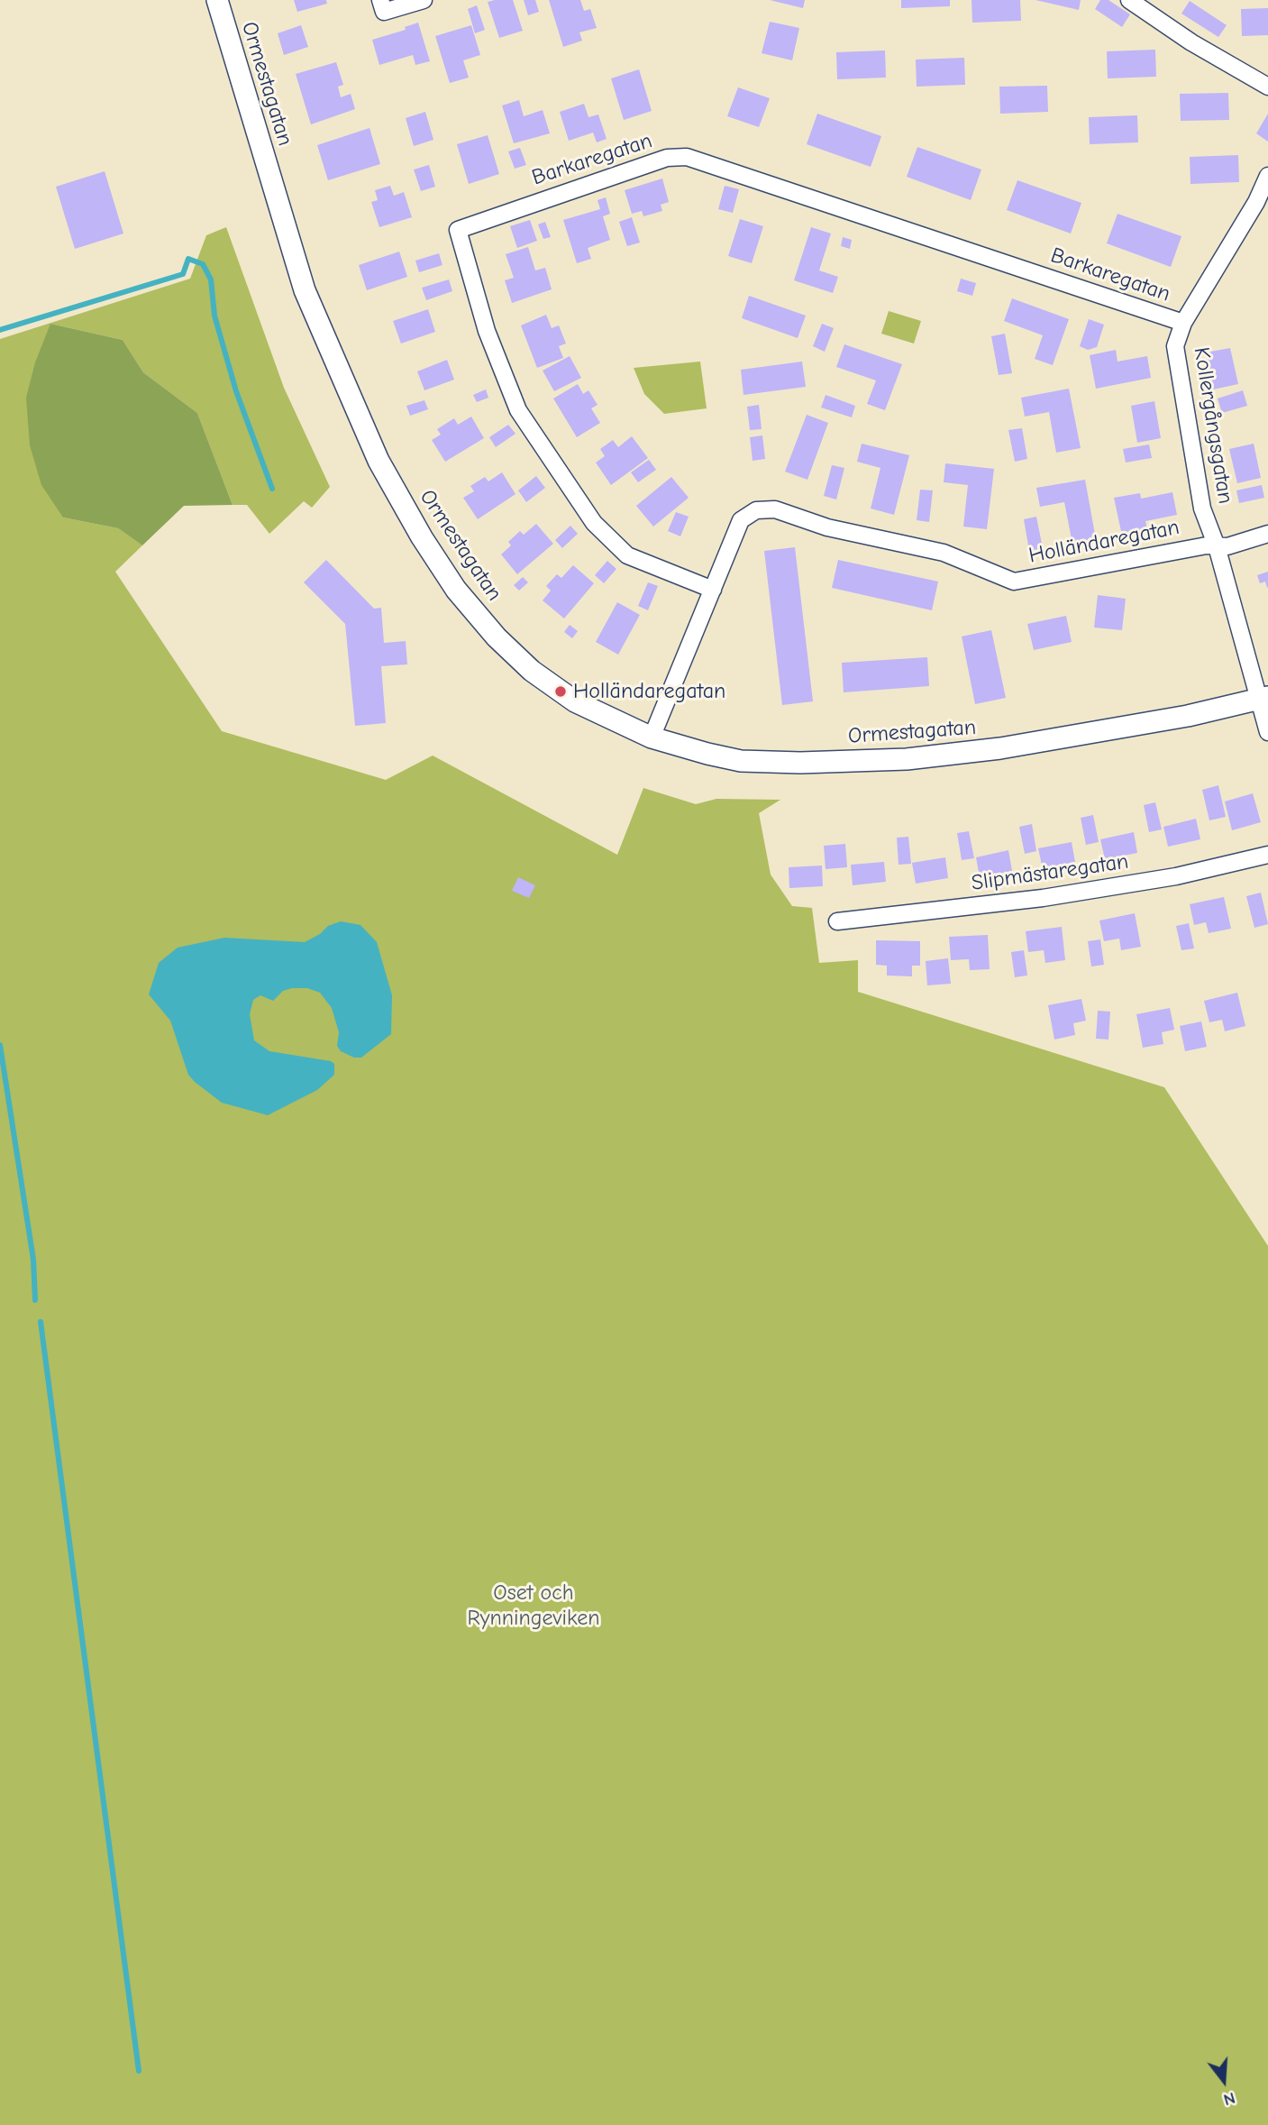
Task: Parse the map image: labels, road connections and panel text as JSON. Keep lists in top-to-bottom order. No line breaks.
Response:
{"streets":{"street":["Ormestagatan","Barkaregatan","Kollergångsgatan","Holländaregatan","Slipmästaregatan"]},"crossings":[["Ormestagatan","Kollergångsgatan"],["Ormestagatan","Holländaregatan"],["Barkaregatan","Kollergångsgatan"],["Barkaregatan","Holländaregatan"],["Kollergångsgatan","Holländaregatan"]],"parks":["Oset och Rynningeviken"],"places":["Holländaregatan"],"north":"bottom"}
